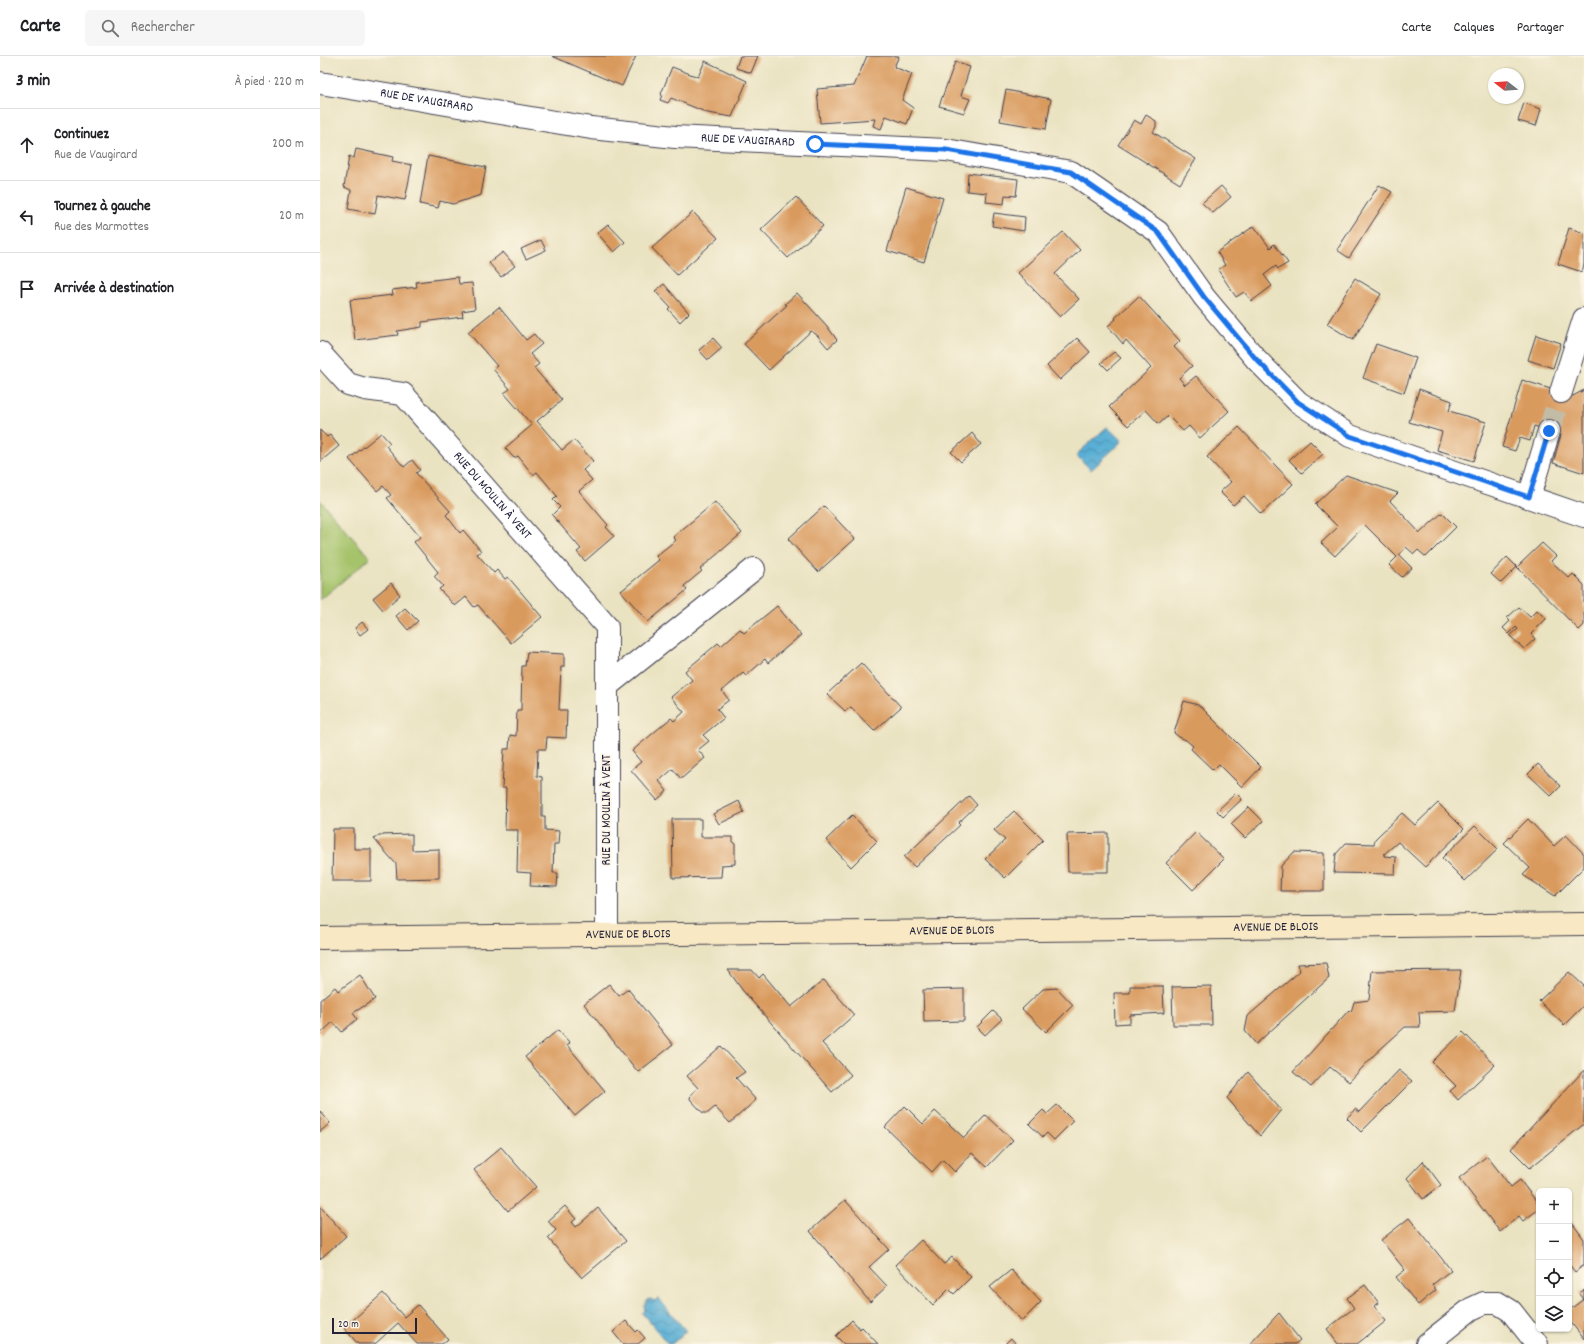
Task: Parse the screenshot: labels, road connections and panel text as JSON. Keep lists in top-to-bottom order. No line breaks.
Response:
{"streets":{"main road":["AVENUE DE BLOIS"],"street":["RUE DE VAUGIRARD","RUE DU MOULIN À VENT"]},"crossings":[["RUE DU MOULIN À VENT","AVENUE DE BLOIS"]],"scale_bar":"20 m","north":"left","page":{"header":"Carte","search":"Rechercher","nav":["Carte","Calques","Partager"],"heading":["3 min","À pied · 220 m"],"list":[["Continuez","Rue de Vaugirard","200 m"],["Tournez à gauche","Rue des Marmottes","20 m"],"Arrivée à destination"],"map_buttons":["+","−"],"scale":"20 m"}}
